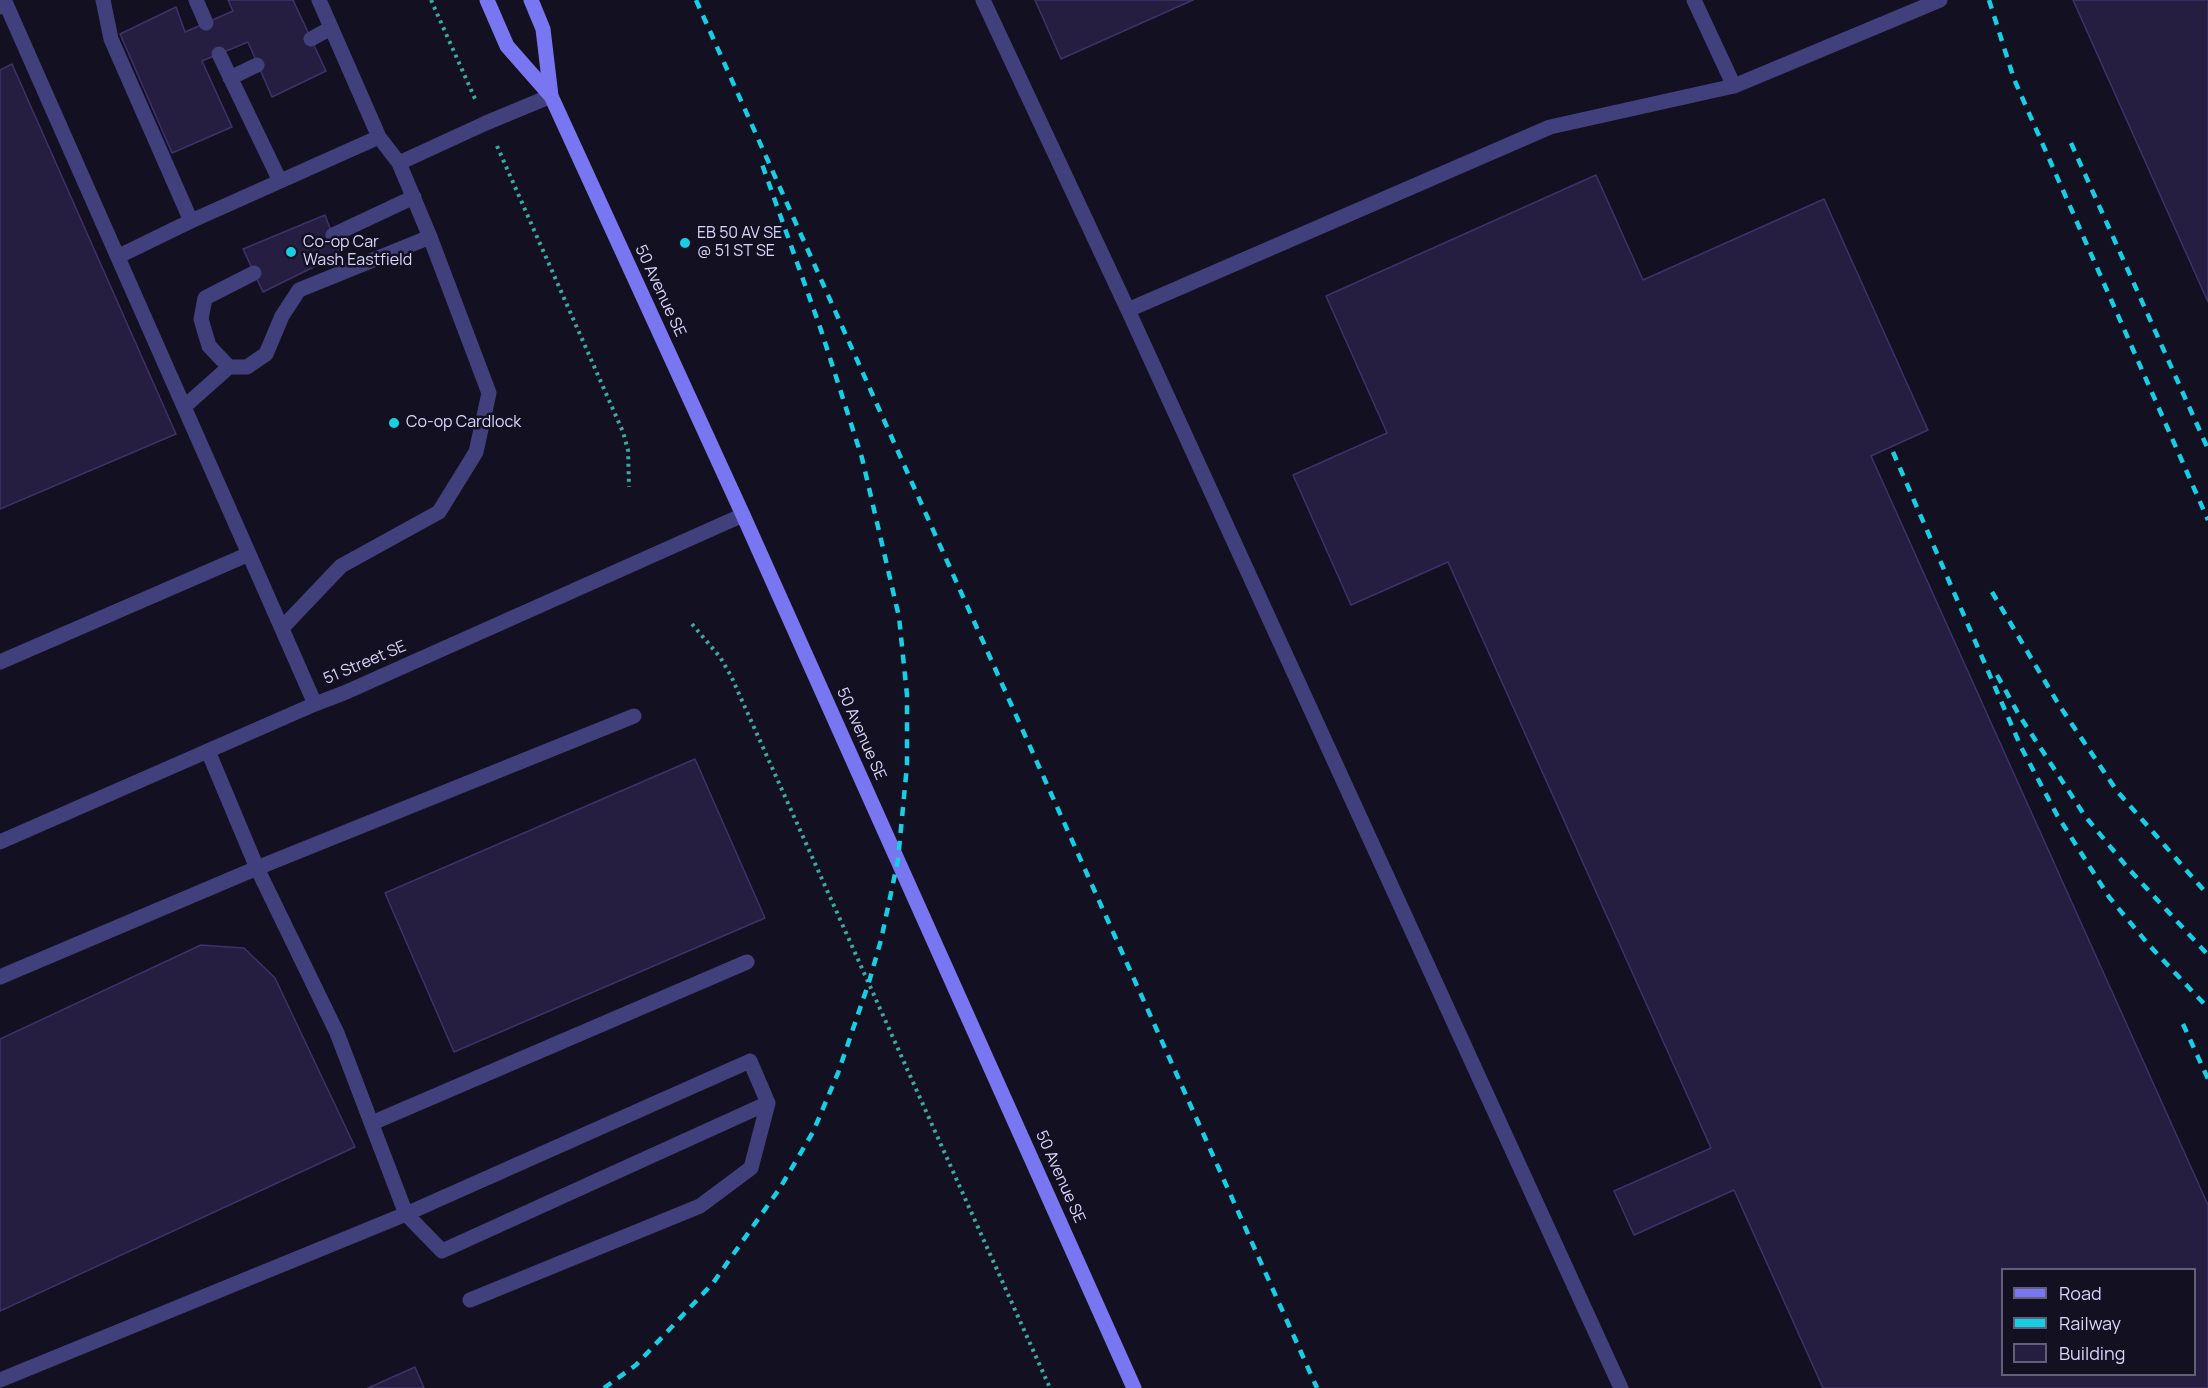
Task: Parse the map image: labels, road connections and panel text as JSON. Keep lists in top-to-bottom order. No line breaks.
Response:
{"streets":{"street":["50 Avenue SE","51 Street SE"]},"crossings":[["50 Avenue SE","51 Street SE"]],"places":["EB 50 AV SE @ 51 ST SE","Co-op Car Wash Eastfield","Co-op Cardlock"],"legend":["Road","Railway","Building"]}
